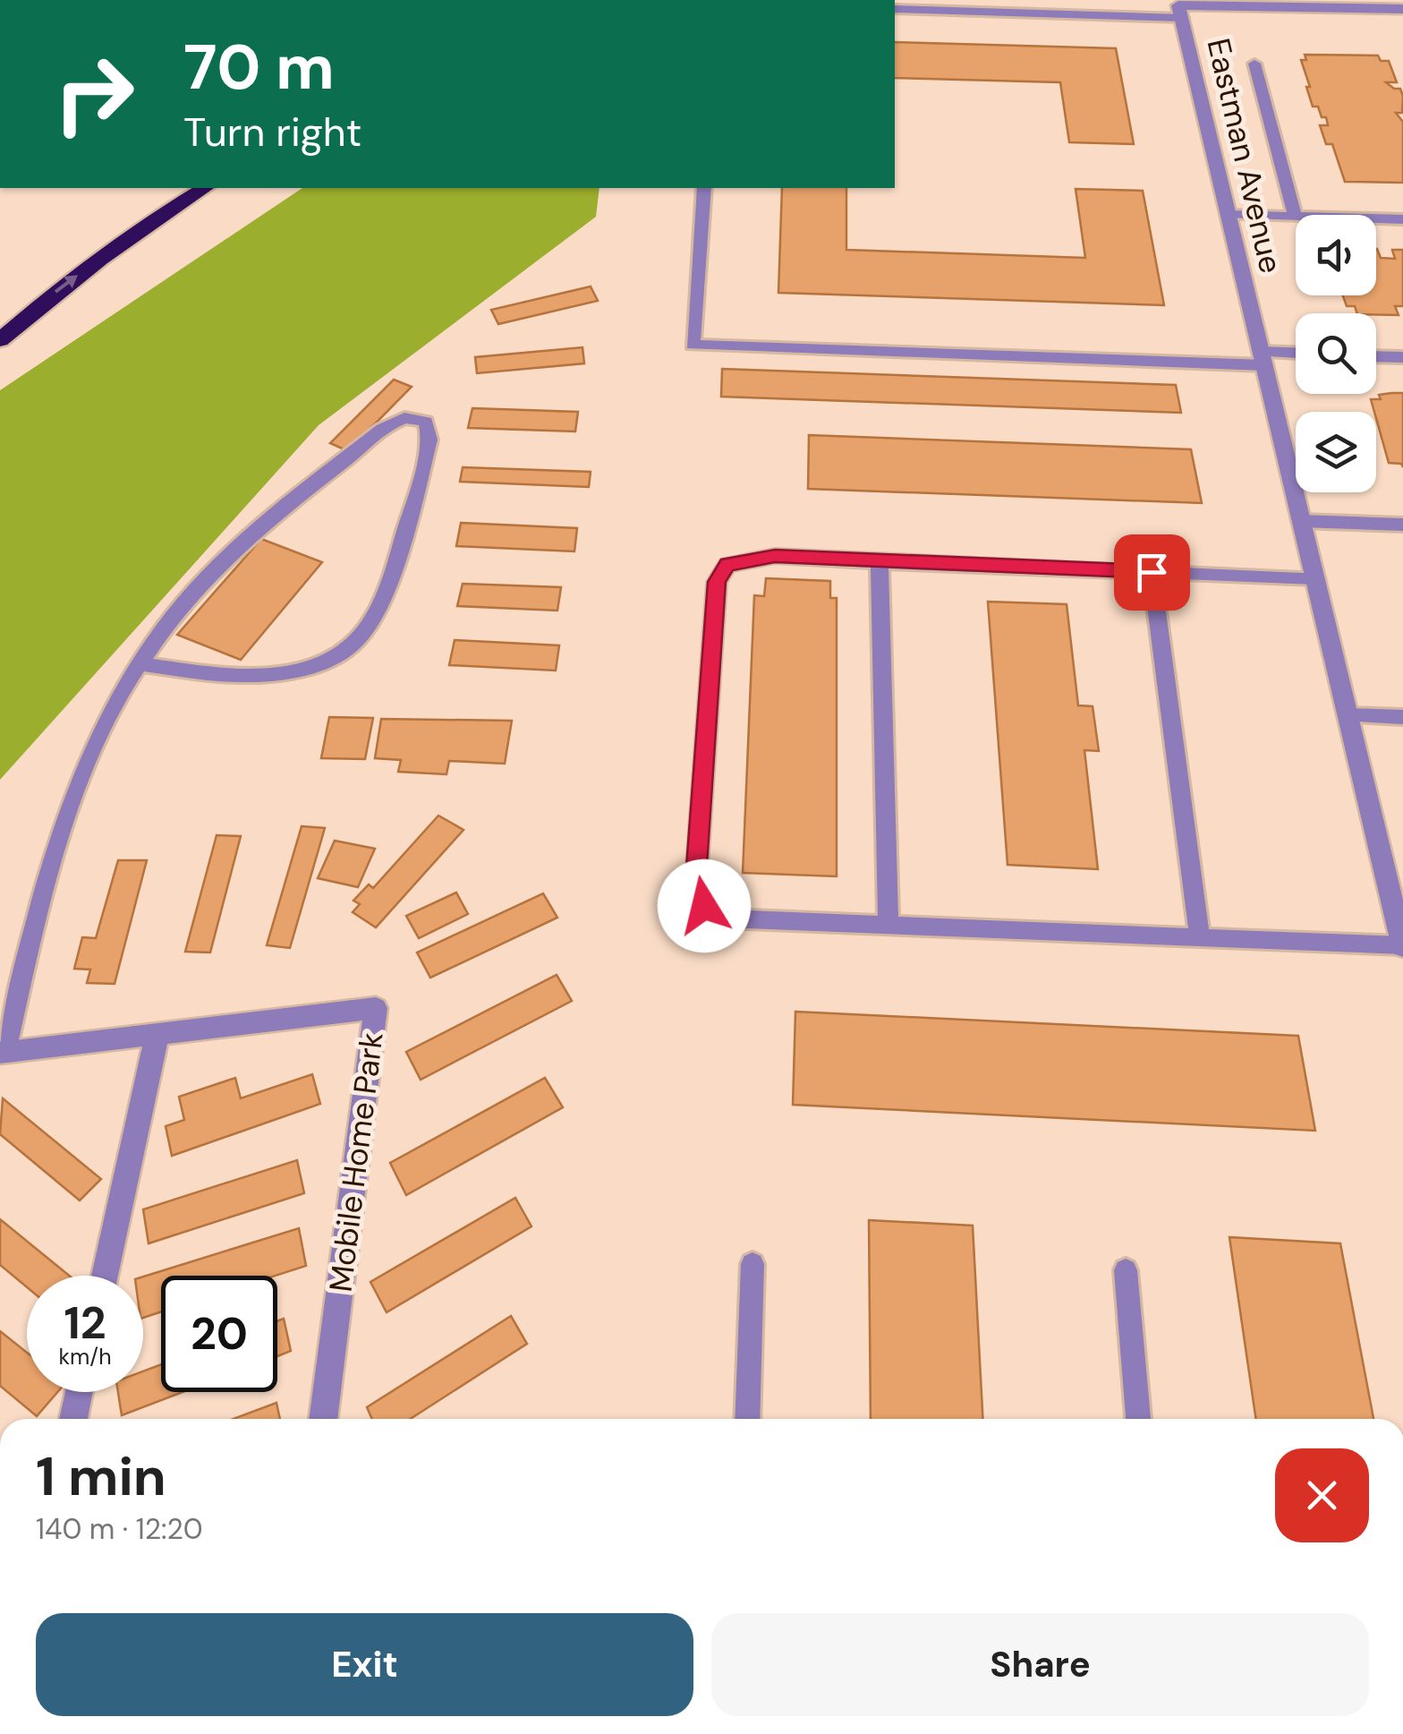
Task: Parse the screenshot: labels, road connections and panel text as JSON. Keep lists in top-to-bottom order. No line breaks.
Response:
{"streets":{"street":["Eastman Avenue","Mobile Home Park"]},"page":{"turn":["70 m","Turn right"],"speed":"12 km/h","limit":"20","heading":["1 min","140 m · 12:20"],"buttons":["Exit","Share"]}}
